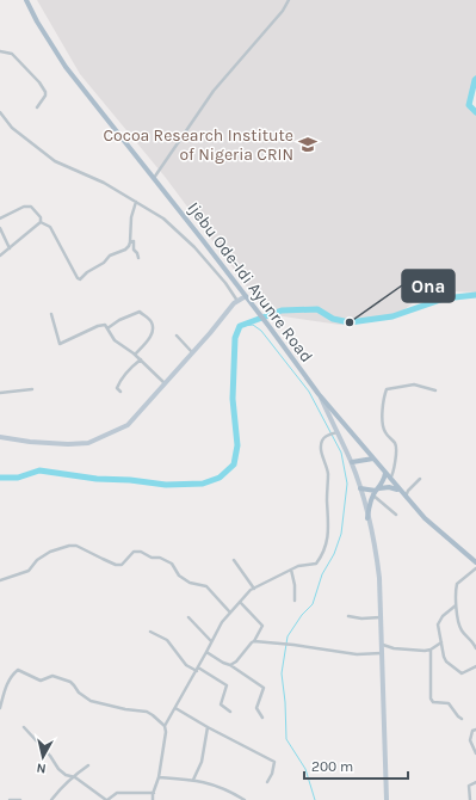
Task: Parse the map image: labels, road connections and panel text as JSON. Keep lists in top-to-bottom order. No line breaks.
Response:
{"streets":{"main road":["Ijebu Ode-Idi Ayunre Road"]},"places":{"school or university":["Cocoa Research Institute of Nigeria CRIN"],"other":["Ona"]},"scale_bar":"200 m","north":"bottom"}
